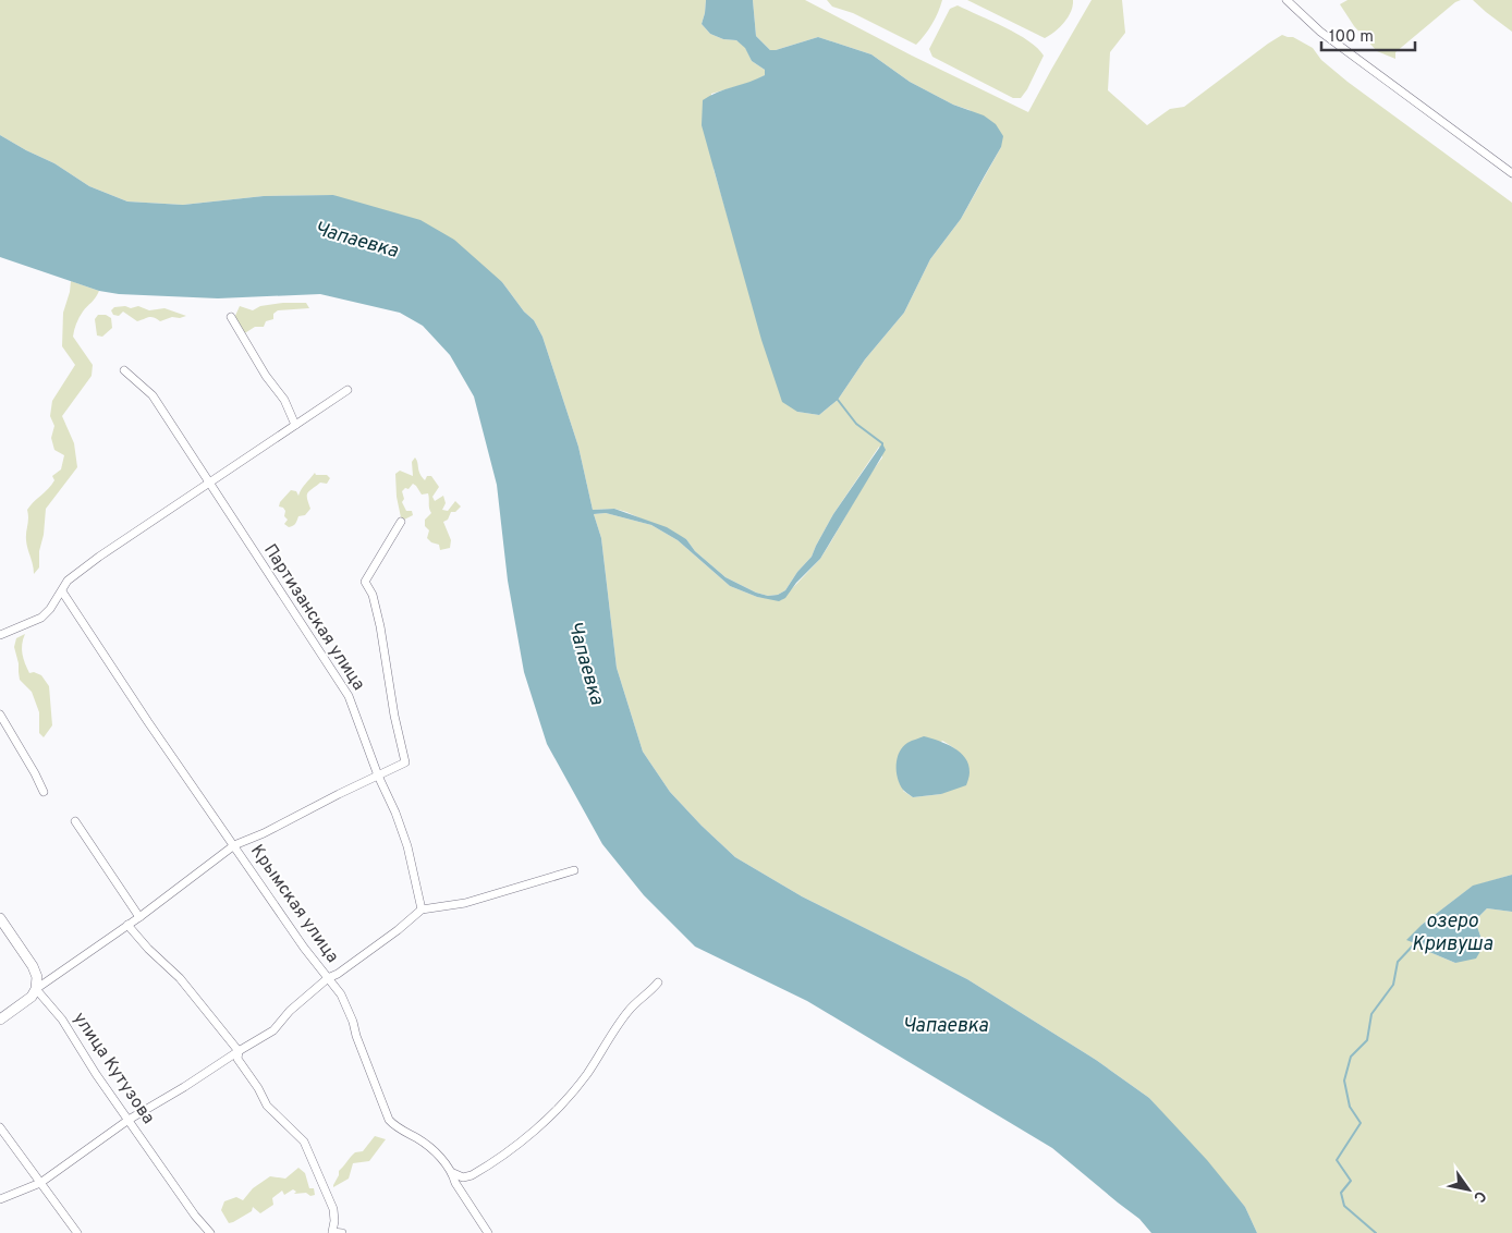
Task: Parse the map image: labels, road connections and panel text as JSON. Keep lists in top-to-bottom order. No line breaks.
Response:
{"streets":{"street":["Партизанская улица","Крымская улица","улица Кутузова"]},"water":["Чапаевка","озеро Кривуша"],"scale_bar":"100 m","north":"bottom right"}
